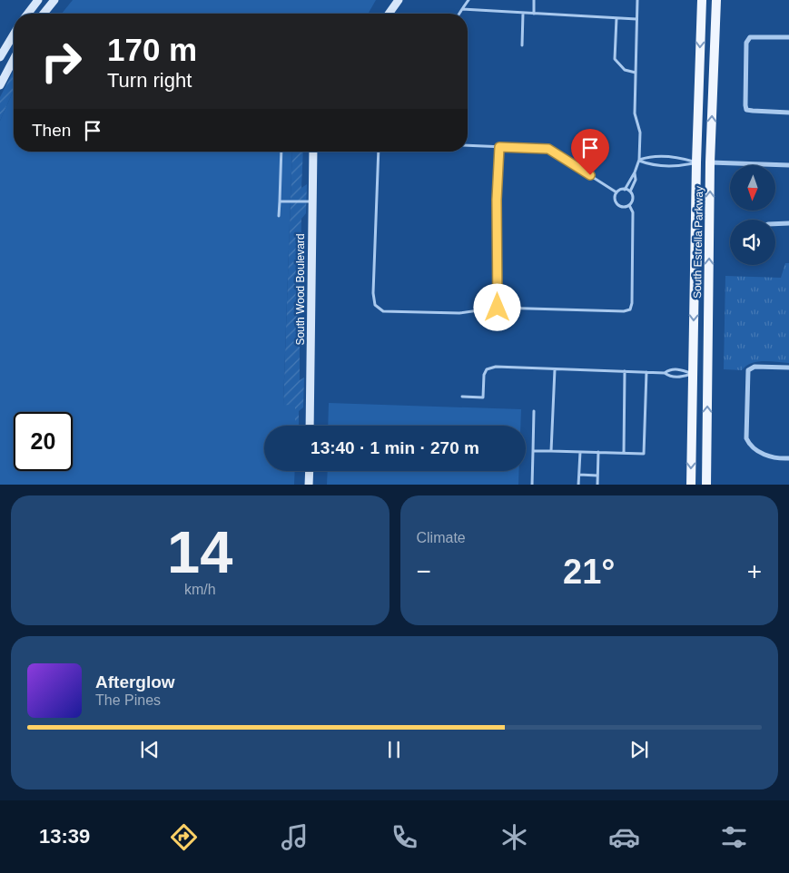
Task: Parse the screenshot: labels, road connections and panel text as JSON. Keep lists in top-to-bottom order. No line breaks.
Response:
{"streets":{"main road":["South Estrella Parkway"],"street":["South Wood Boulevard"]},"north":"bottom","page":{"turn":["170 m","Turn right"],"then":"Then","limit":"20","trip":"13:40 · 1 min · 270 m","tile":[["14","km/h"],"Climate"],"heat":["−","21°","+"],"song":["Afterglow","The Pines"],"tabs":"13:39"}}
